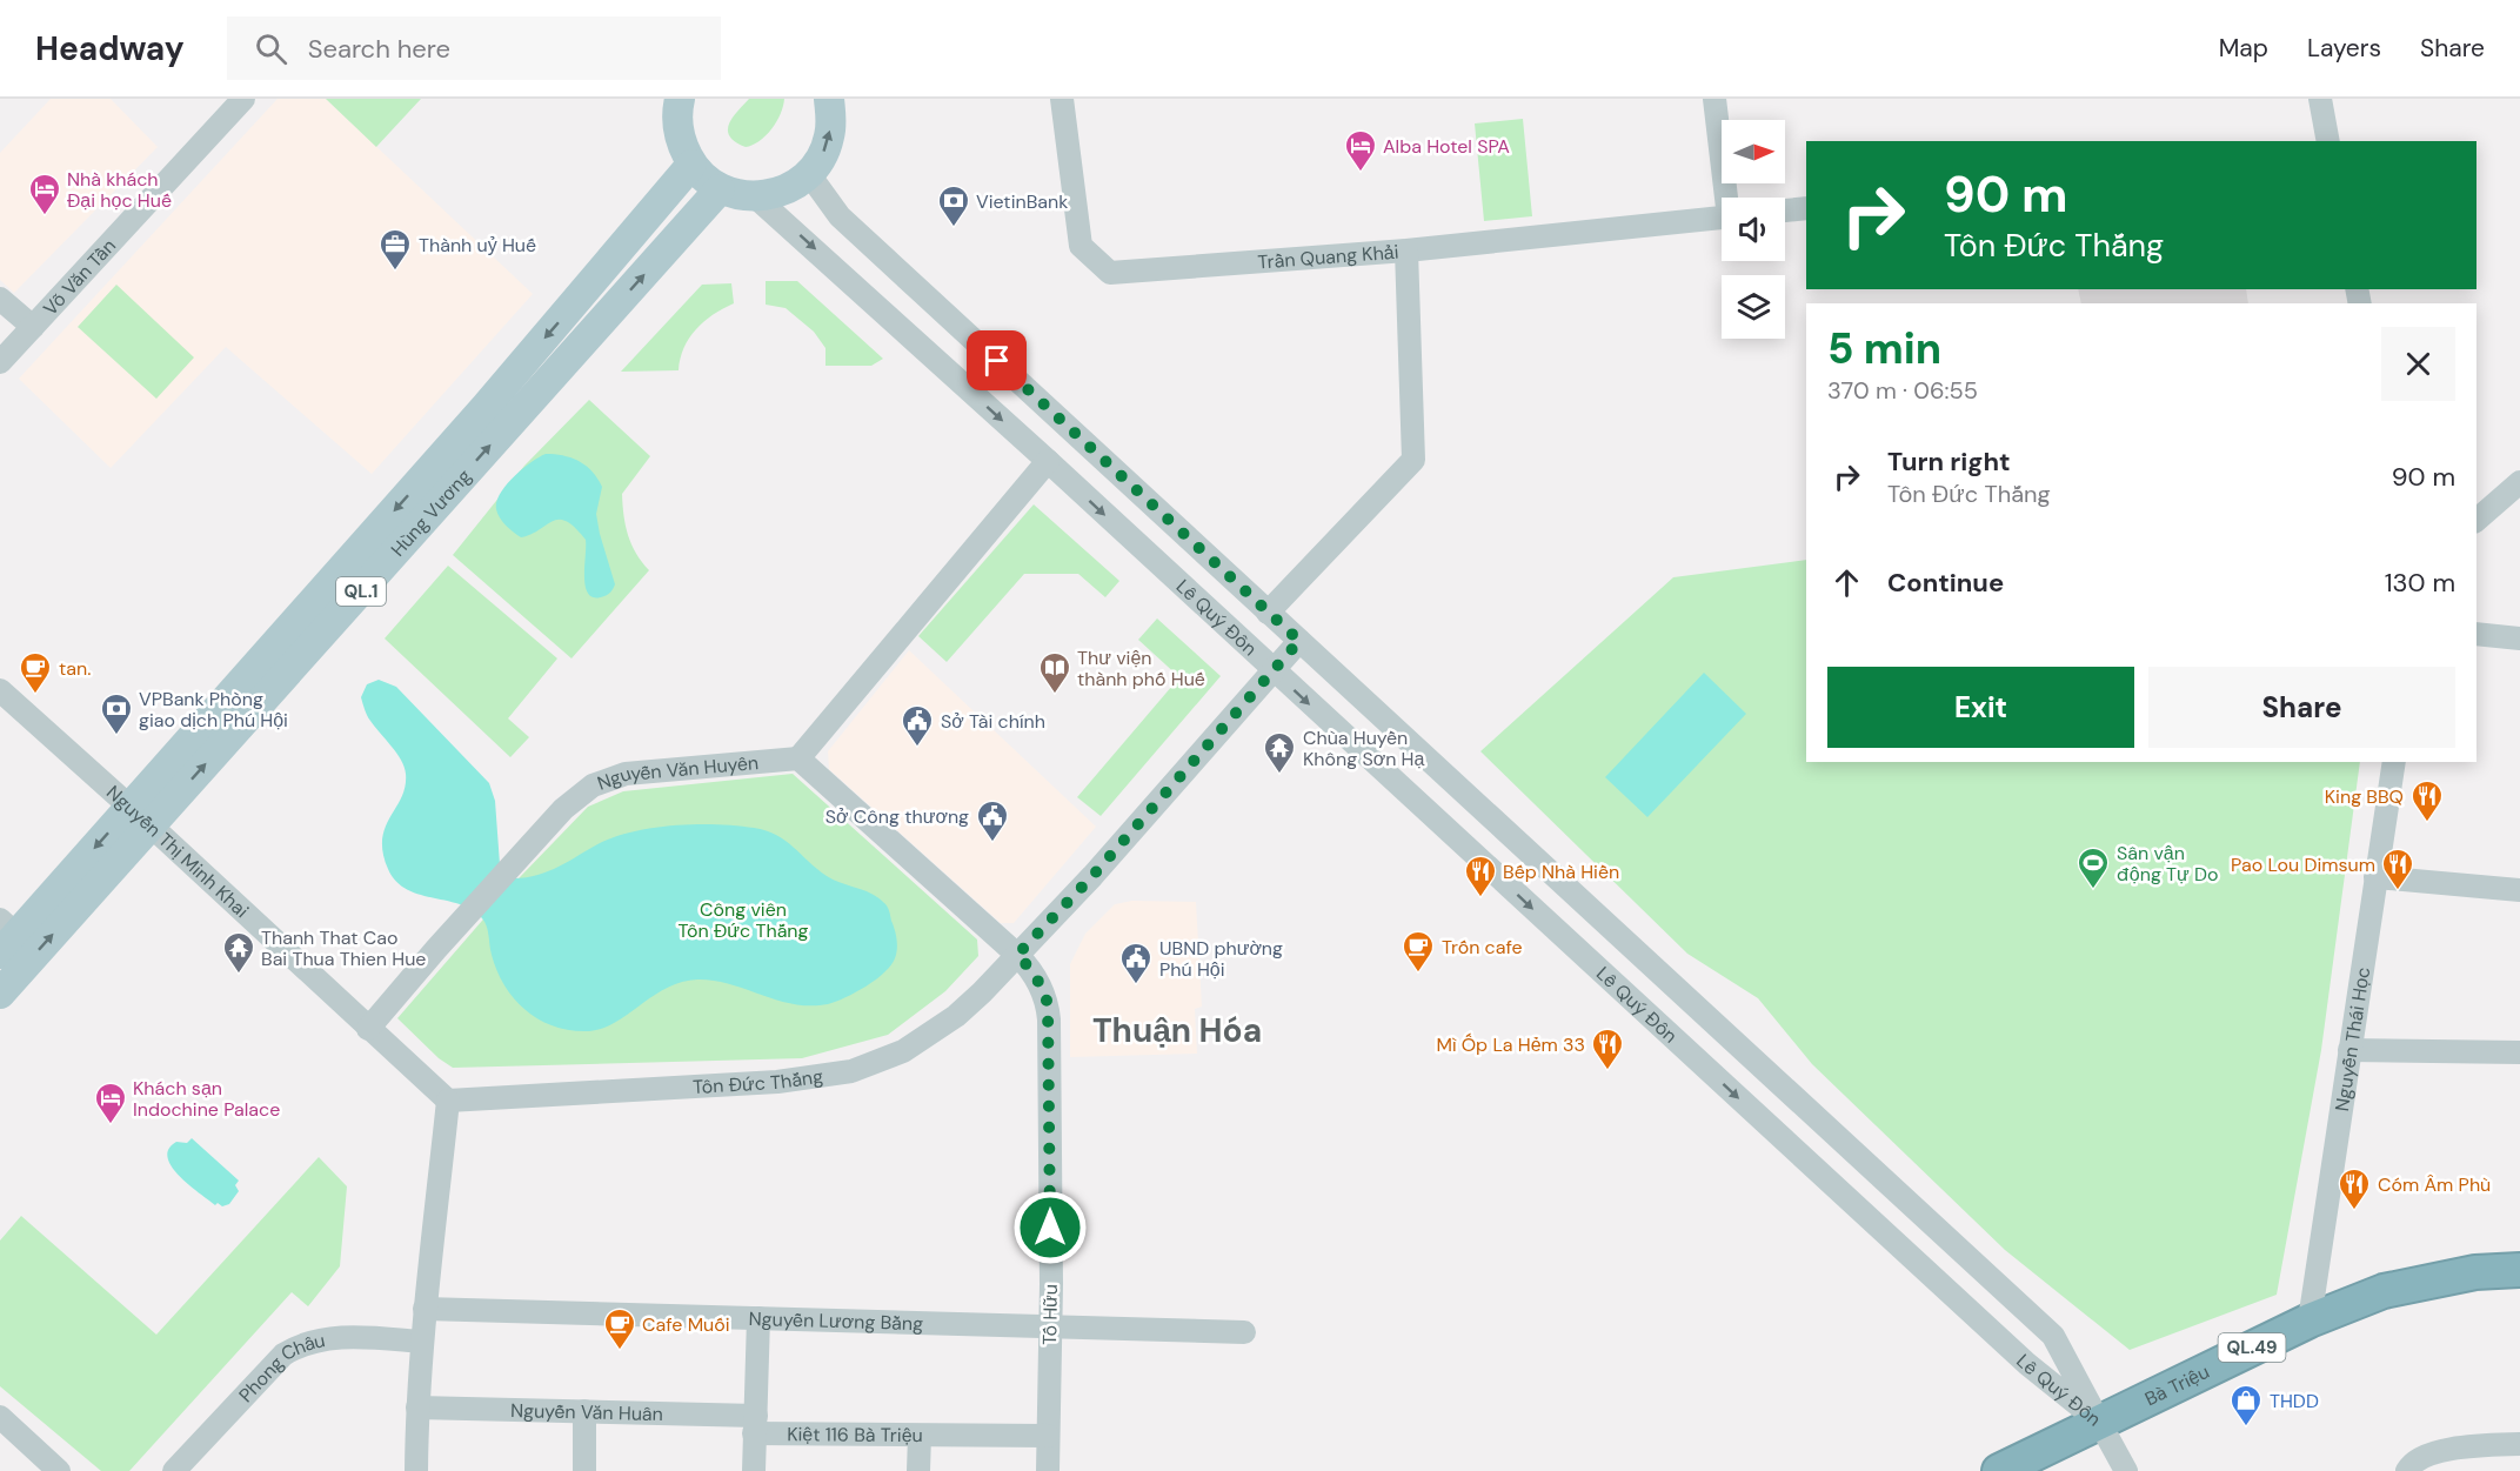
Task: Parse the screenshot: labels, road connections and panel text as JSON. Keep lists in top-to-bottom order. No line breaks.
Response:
{"streets":{"highway":["QL.49","Bà Triệu"],"main road":["Hùng Vương","QL.1"],"street":["Trần Quang Khải","Võ Văn Tần","Lê Quý Đôn","Nguyễn Văn Huyên","Nguyễn Thị Minh Khai","Nguyễn Thái Học","Tôn Đức Thắng","Tố Hữu","Nguyễn Lương Bằng","Phong Châu","Nguyễn Văn Huân","Kiệt 116 Bà Triệu"]},"crossings":[["Hùng Vương","Nguyễn Thị Minh Khai"],["Lê Quý Đôn","Tôn Đức Thắng"],["Lê Quý Đôn","Bà Triệu"],["Nguyễn Văn Huyên","Nguyễn Thị Minh Khai"],["Nguyễn Thị Minh Khai","Tôn Đức Thắng"],["Nguyễn Thái Học","Bà Triệu"],["Tôn Đức Thắng","Tố Hữu"],["Tố Hữu","Nguyễn Lương Bằng"],["Nguyễn Văn Huân","Kiệt 116 Bà Triệu"]],"districts":["Thuận Hóa"],"parks":["Công viên Tôn Đức Thắng"],"places":{"hotel":["Alba Hotel SPA","Nhà khách Đại học Huế","Khách sạn Indochine Palace"],"bank":["VietinBank","VPBank Phòng giao dịch Phú Hội"],"office":["Thành uỷ Huế"],"cafe":["tan.","Trốn cafe","Cafe Muối"],"library":["Thư viện thành phố Huế"],"public building":["Sở Tài chính","Sở Công thương","UBND phường Phú Hội"],"temple":["Chùa Huyền Không Sơn Hạ","Thanh That Cao Bai Thua Thien Hue"],"restaurant":["King BBQ","Pao Lou Dimsum","Bếp Nhà Hiền","Mì Ốp La Hẻm 33","Cóm Âm Phù"],"sports":["Sân vận động Tự Do"],"shop":["THDD"]},"north":"right","page":{"header":"Headway","search":"Search here","nav":["Map","Layers","Share"],"turn":["90 m","Tôn Đức Thắng"],"heading":["5 min","370 m · 06:55"],"list":[{"name":"Turn right","note":"Tôn Đức Thắng","value":"90 m"},{"name":"Continue","value":"130 m"}],"buttons":["Exit","Share"]}}
